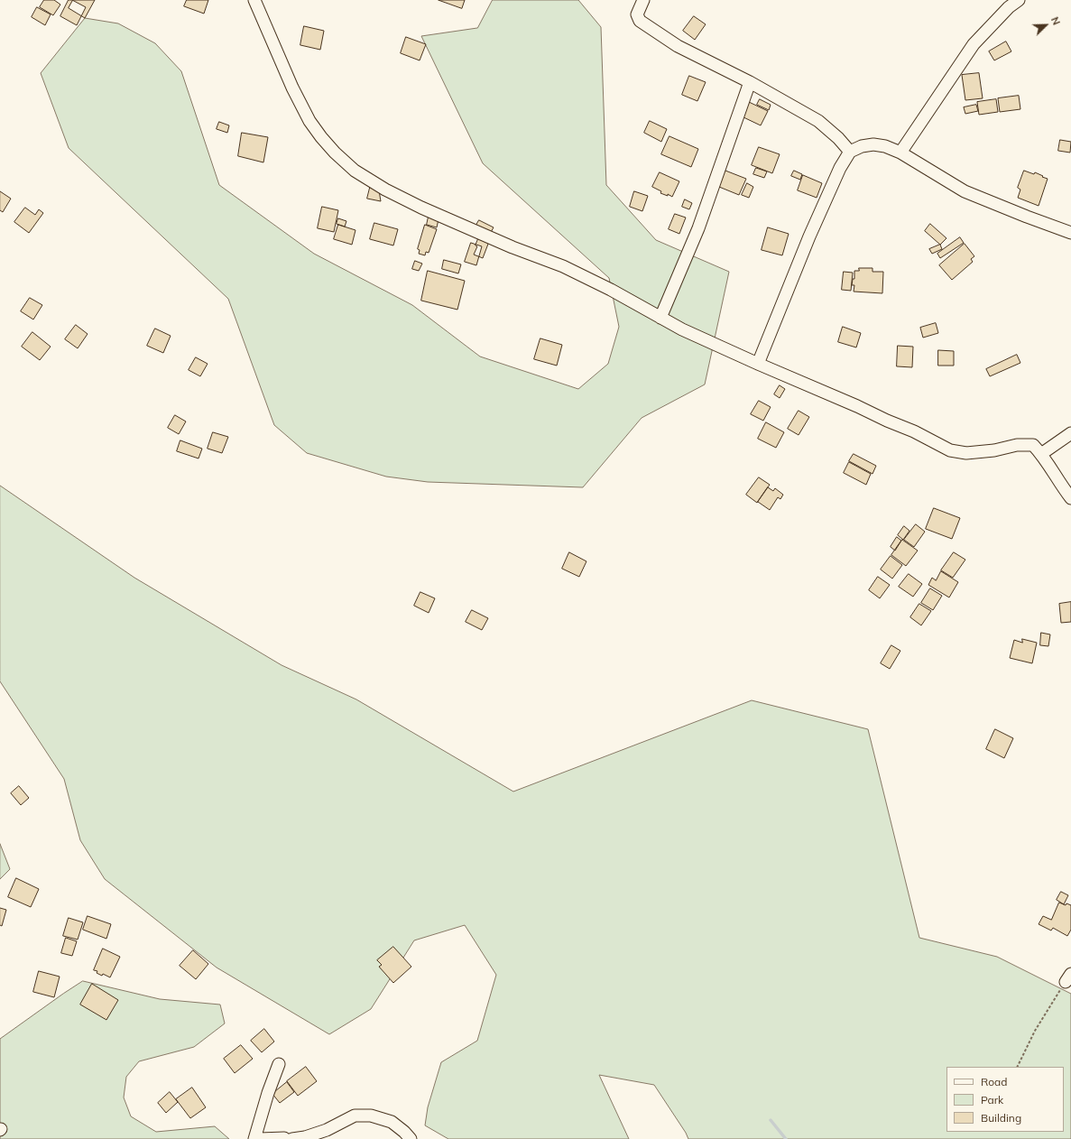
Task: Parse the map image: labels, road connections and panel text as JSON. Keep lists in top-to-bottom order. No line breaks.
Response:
{"legend":["Road","Park","Building"],"north":"top right"}
